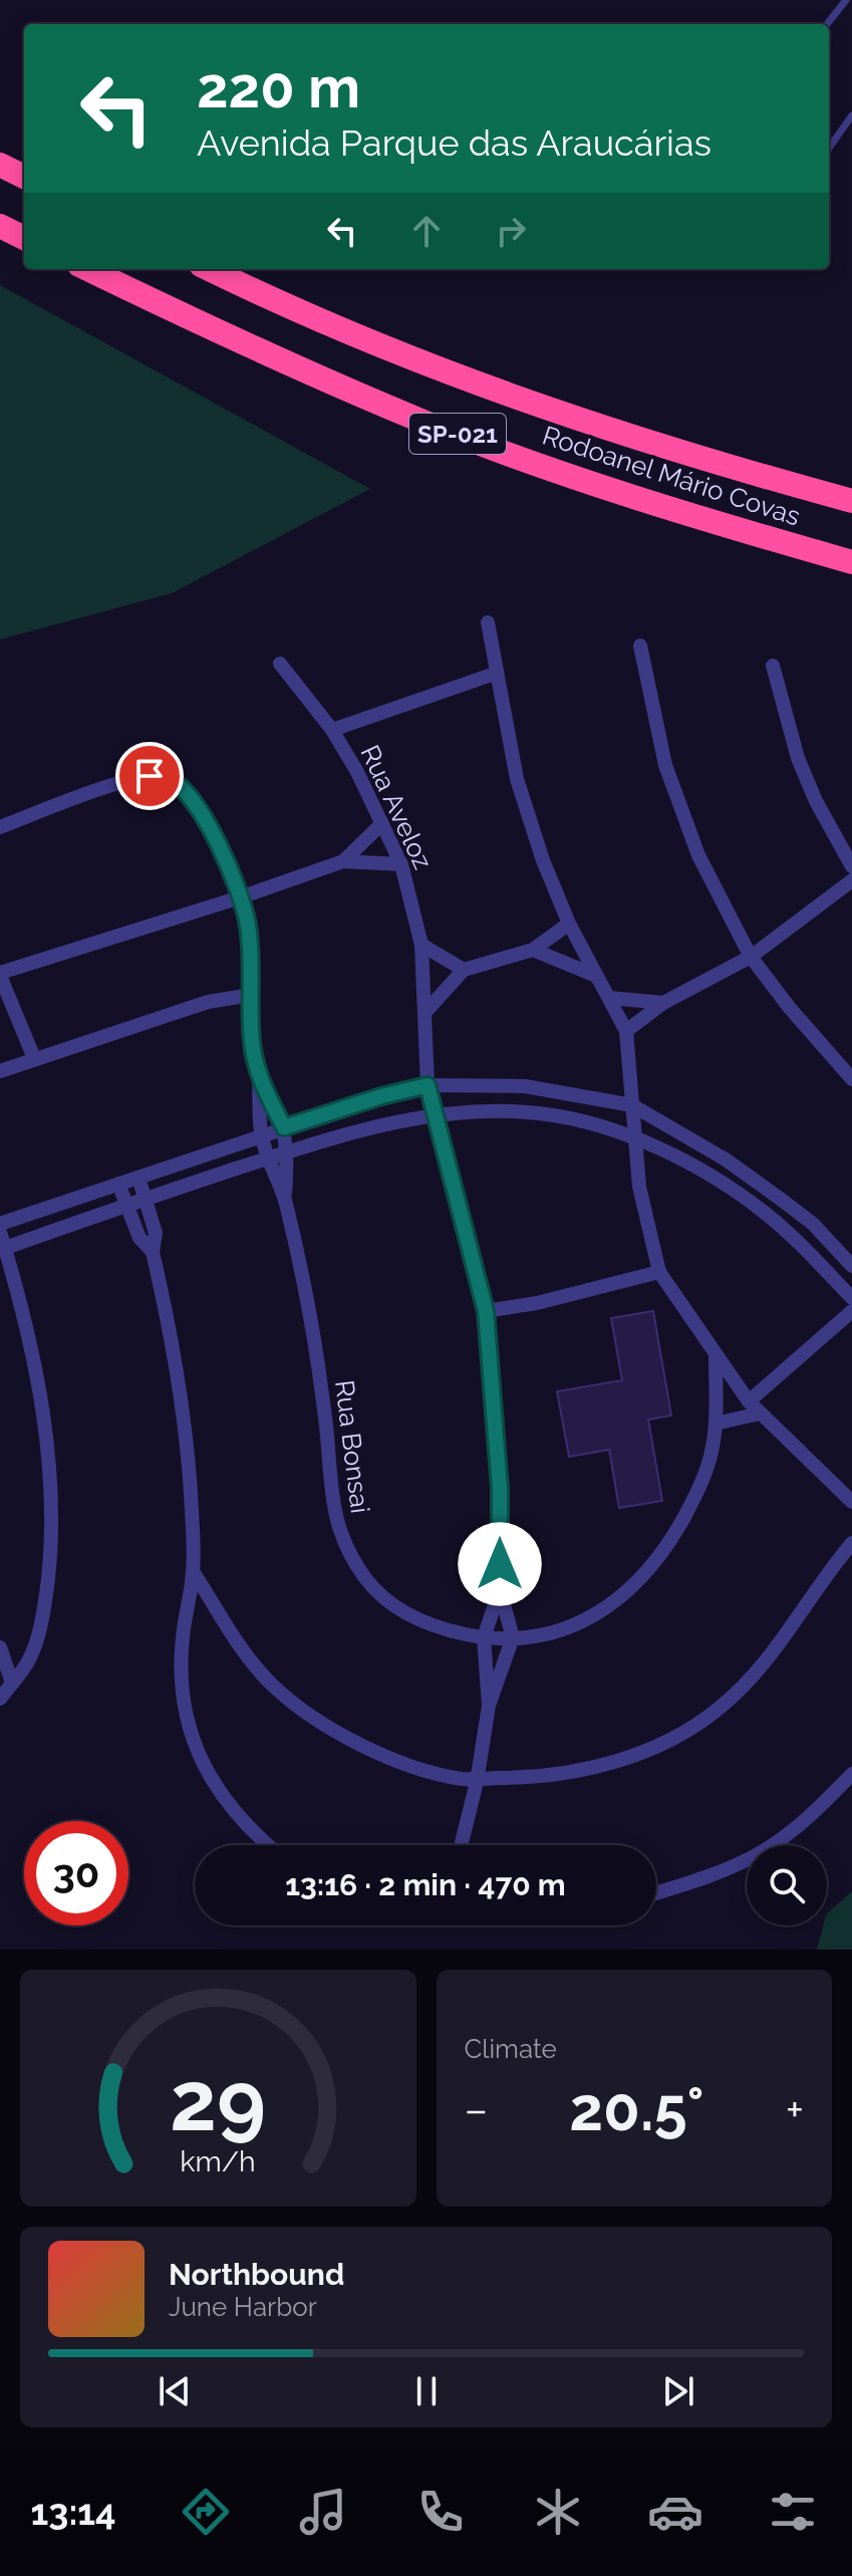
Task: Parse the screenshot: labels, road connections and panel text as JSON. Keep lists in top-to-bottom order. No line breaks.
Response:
{"streets":{"highway":["SP-021","Rodoanel Mário Covas"],"street":["Rua Aveloz","Rua Bonsai"]},"page":{"turn":["220 m","Avenida Parque das Araucárias"],"limit":"30","trip":"13:16 · 2 min · 470 m","tile":"Climate","heat":["−","20.5°","+"],"song":["Northbound","June Harbor"],"tabs":"13:14","gauge":["29","km/h"]}}
